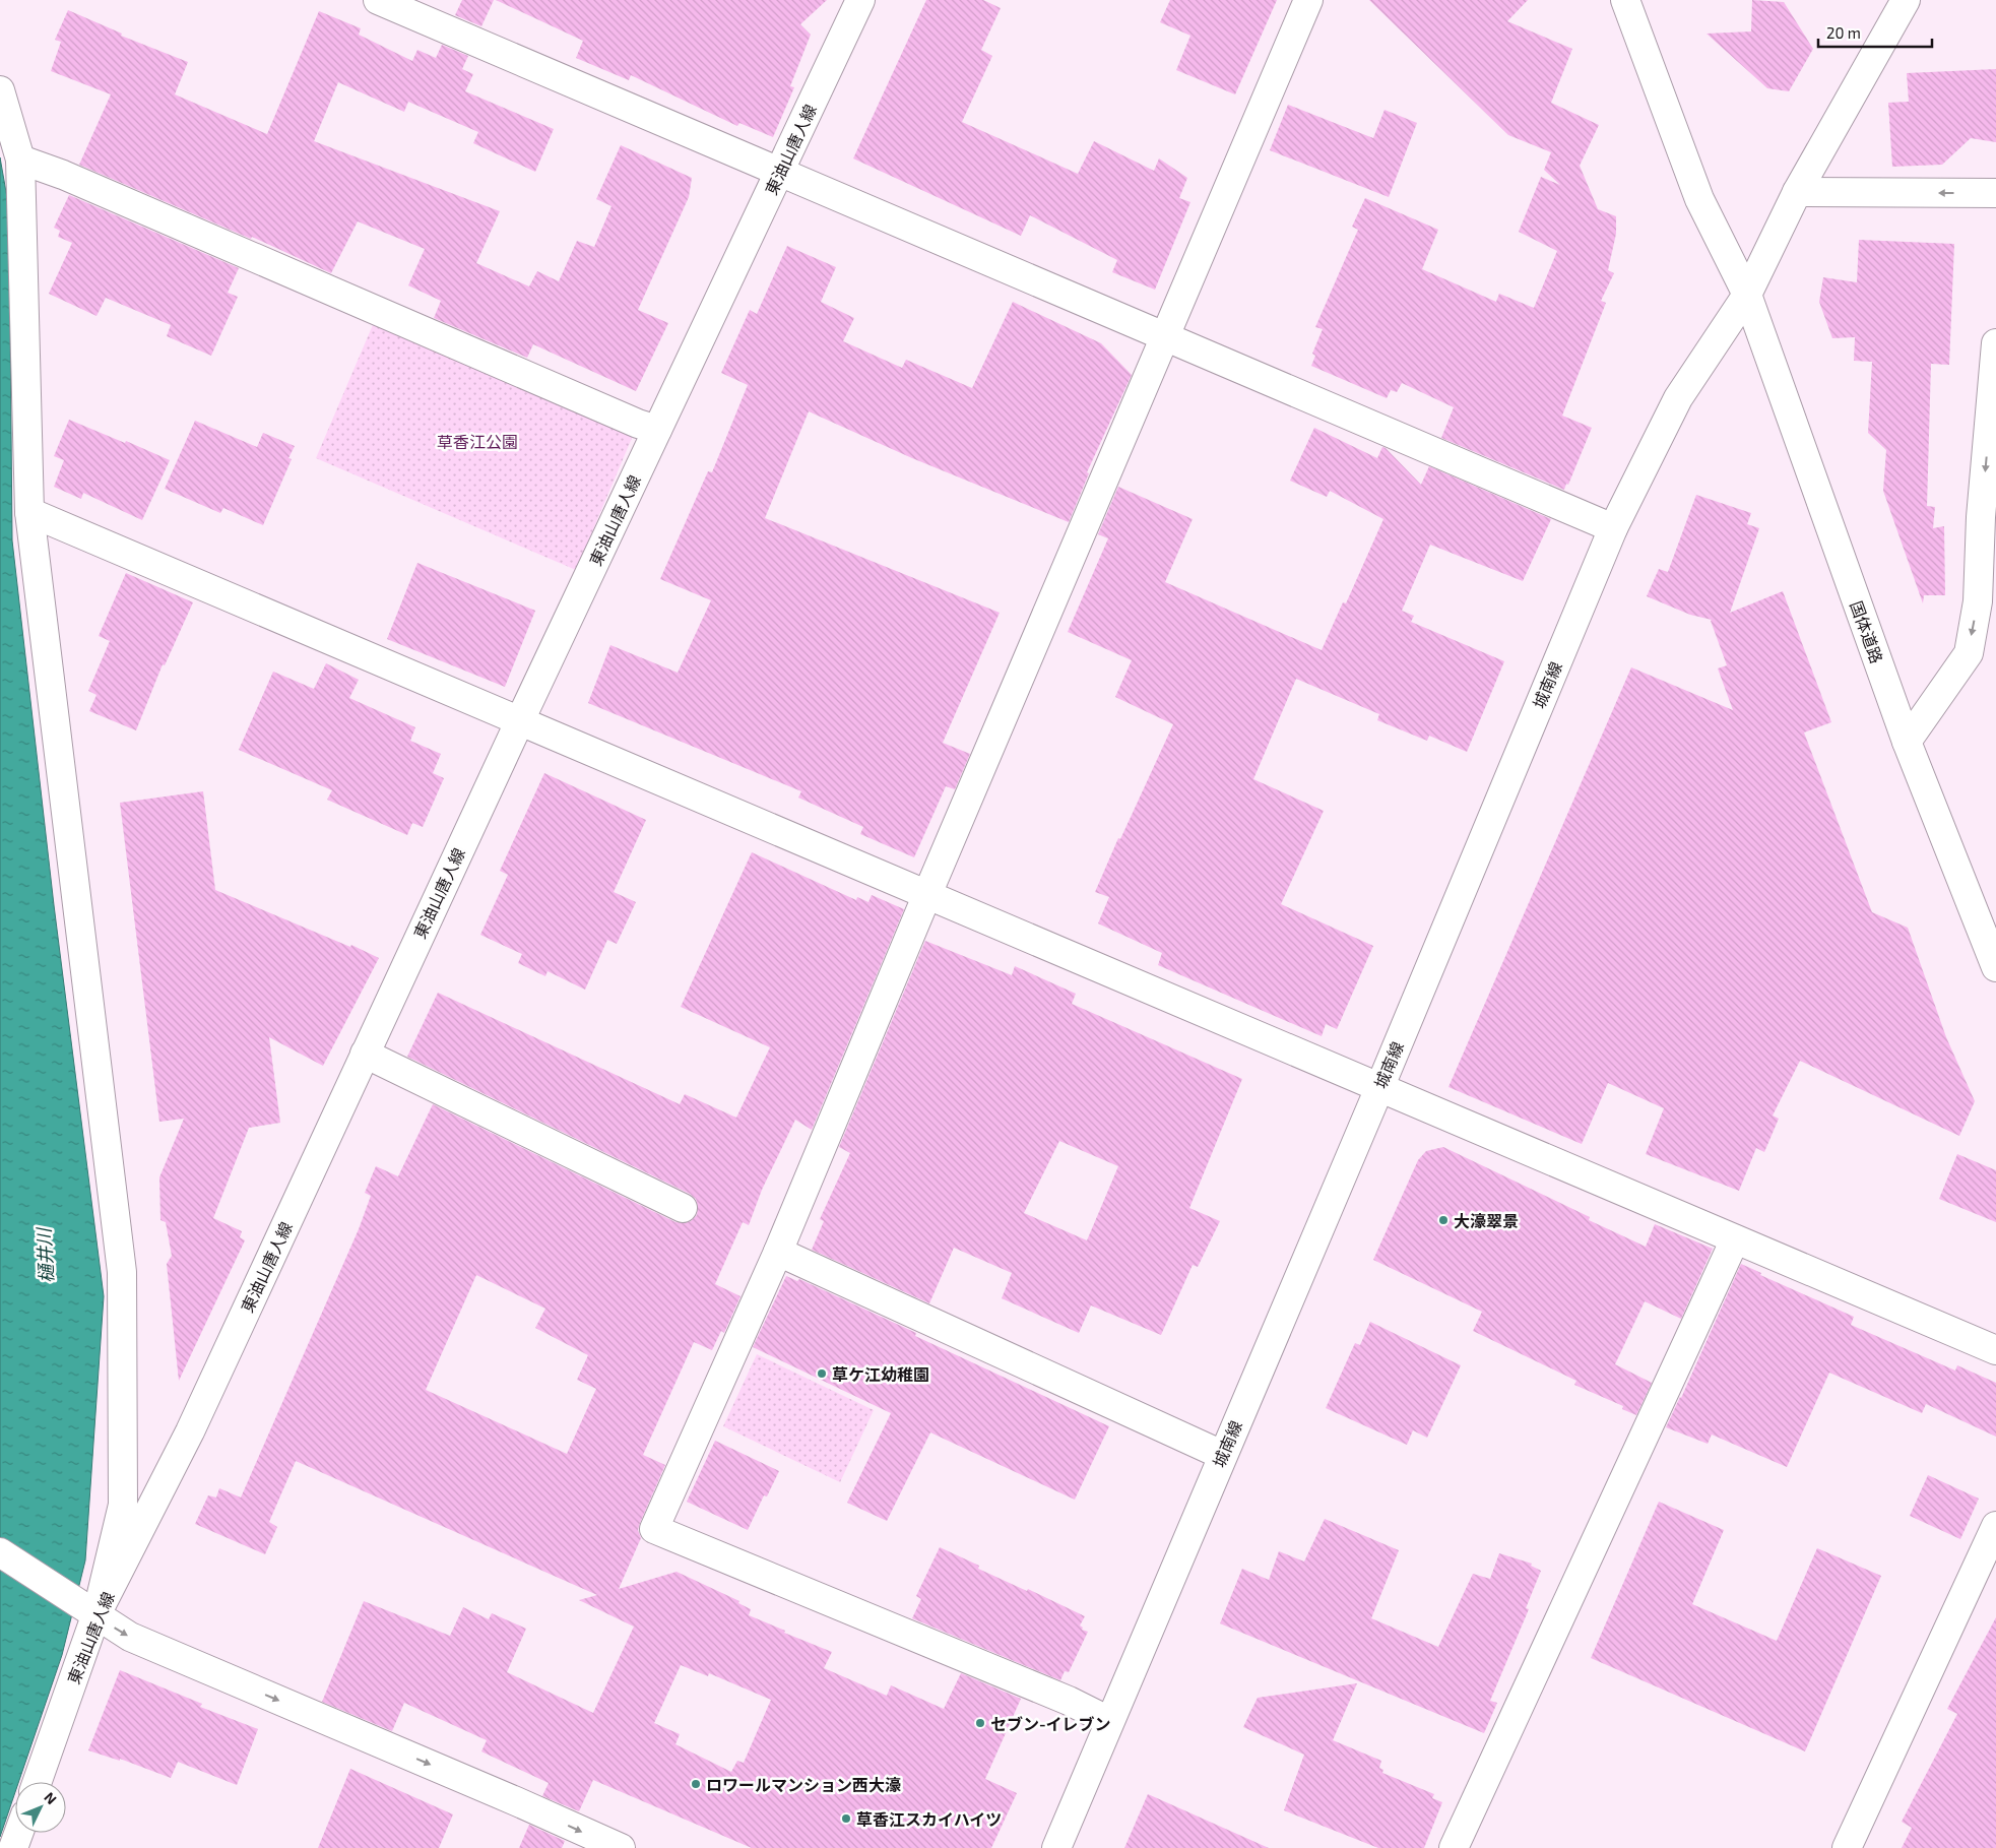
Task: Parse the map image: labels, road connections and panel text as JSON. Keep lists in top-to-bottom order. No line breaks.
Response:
{"streets":{"street":["東油山唐人線","国体道路","城南線"]},"crossings":[["国体道路","城南線"]],"water":["樋井川"],"parks":["草香江公園"],"places":["大濠翠景","草ケ江幼稚園","セブン-イレブン","ロワールマンション西大濠","草香江スカイハイツ"],"scale_bar":"20 m","north":"top right"}
